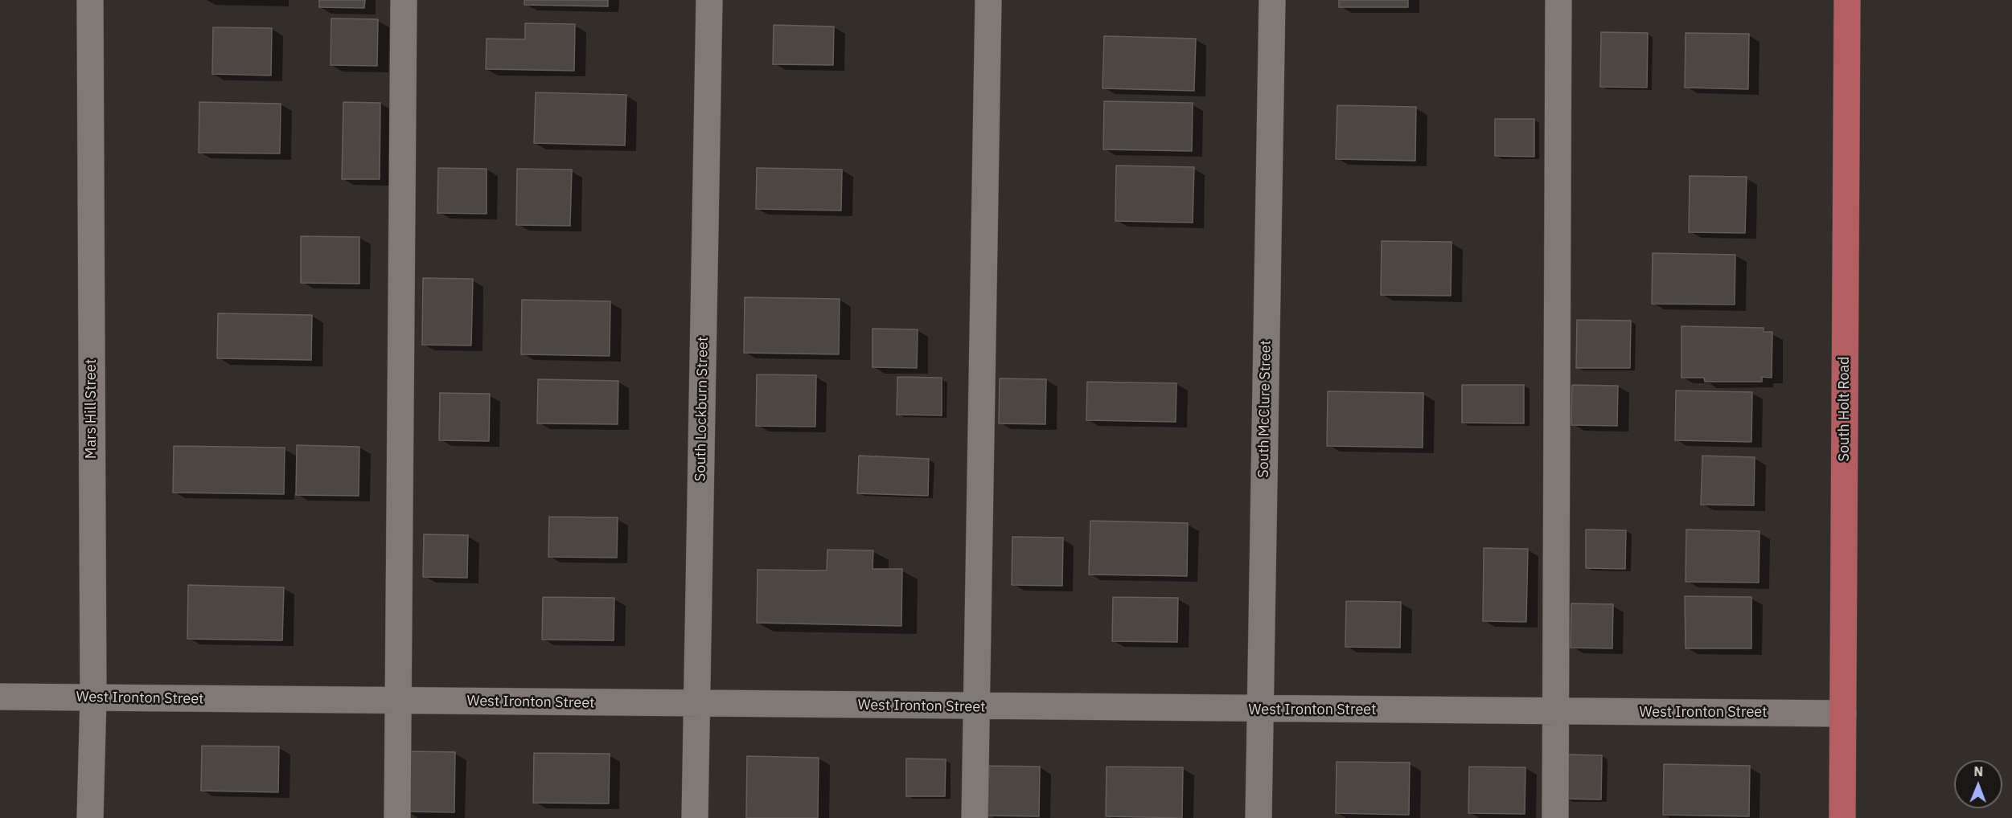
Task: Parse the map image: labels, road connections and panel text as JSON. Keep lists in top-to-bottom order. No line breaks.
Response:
{"streets":{"main road":["South Holt Road"],"street":["Mars Hill Street","South Lockburn Street","South McClure Street","West Ironton Street"]},"crossings":[["Mars Hill Street","West Ironton Street"],["South Lockburn Street","West Ironton Street"],["South McClure Street","West Ironton Street"],["South Holt Road","West Ironton Street"]],"north":"top"}
